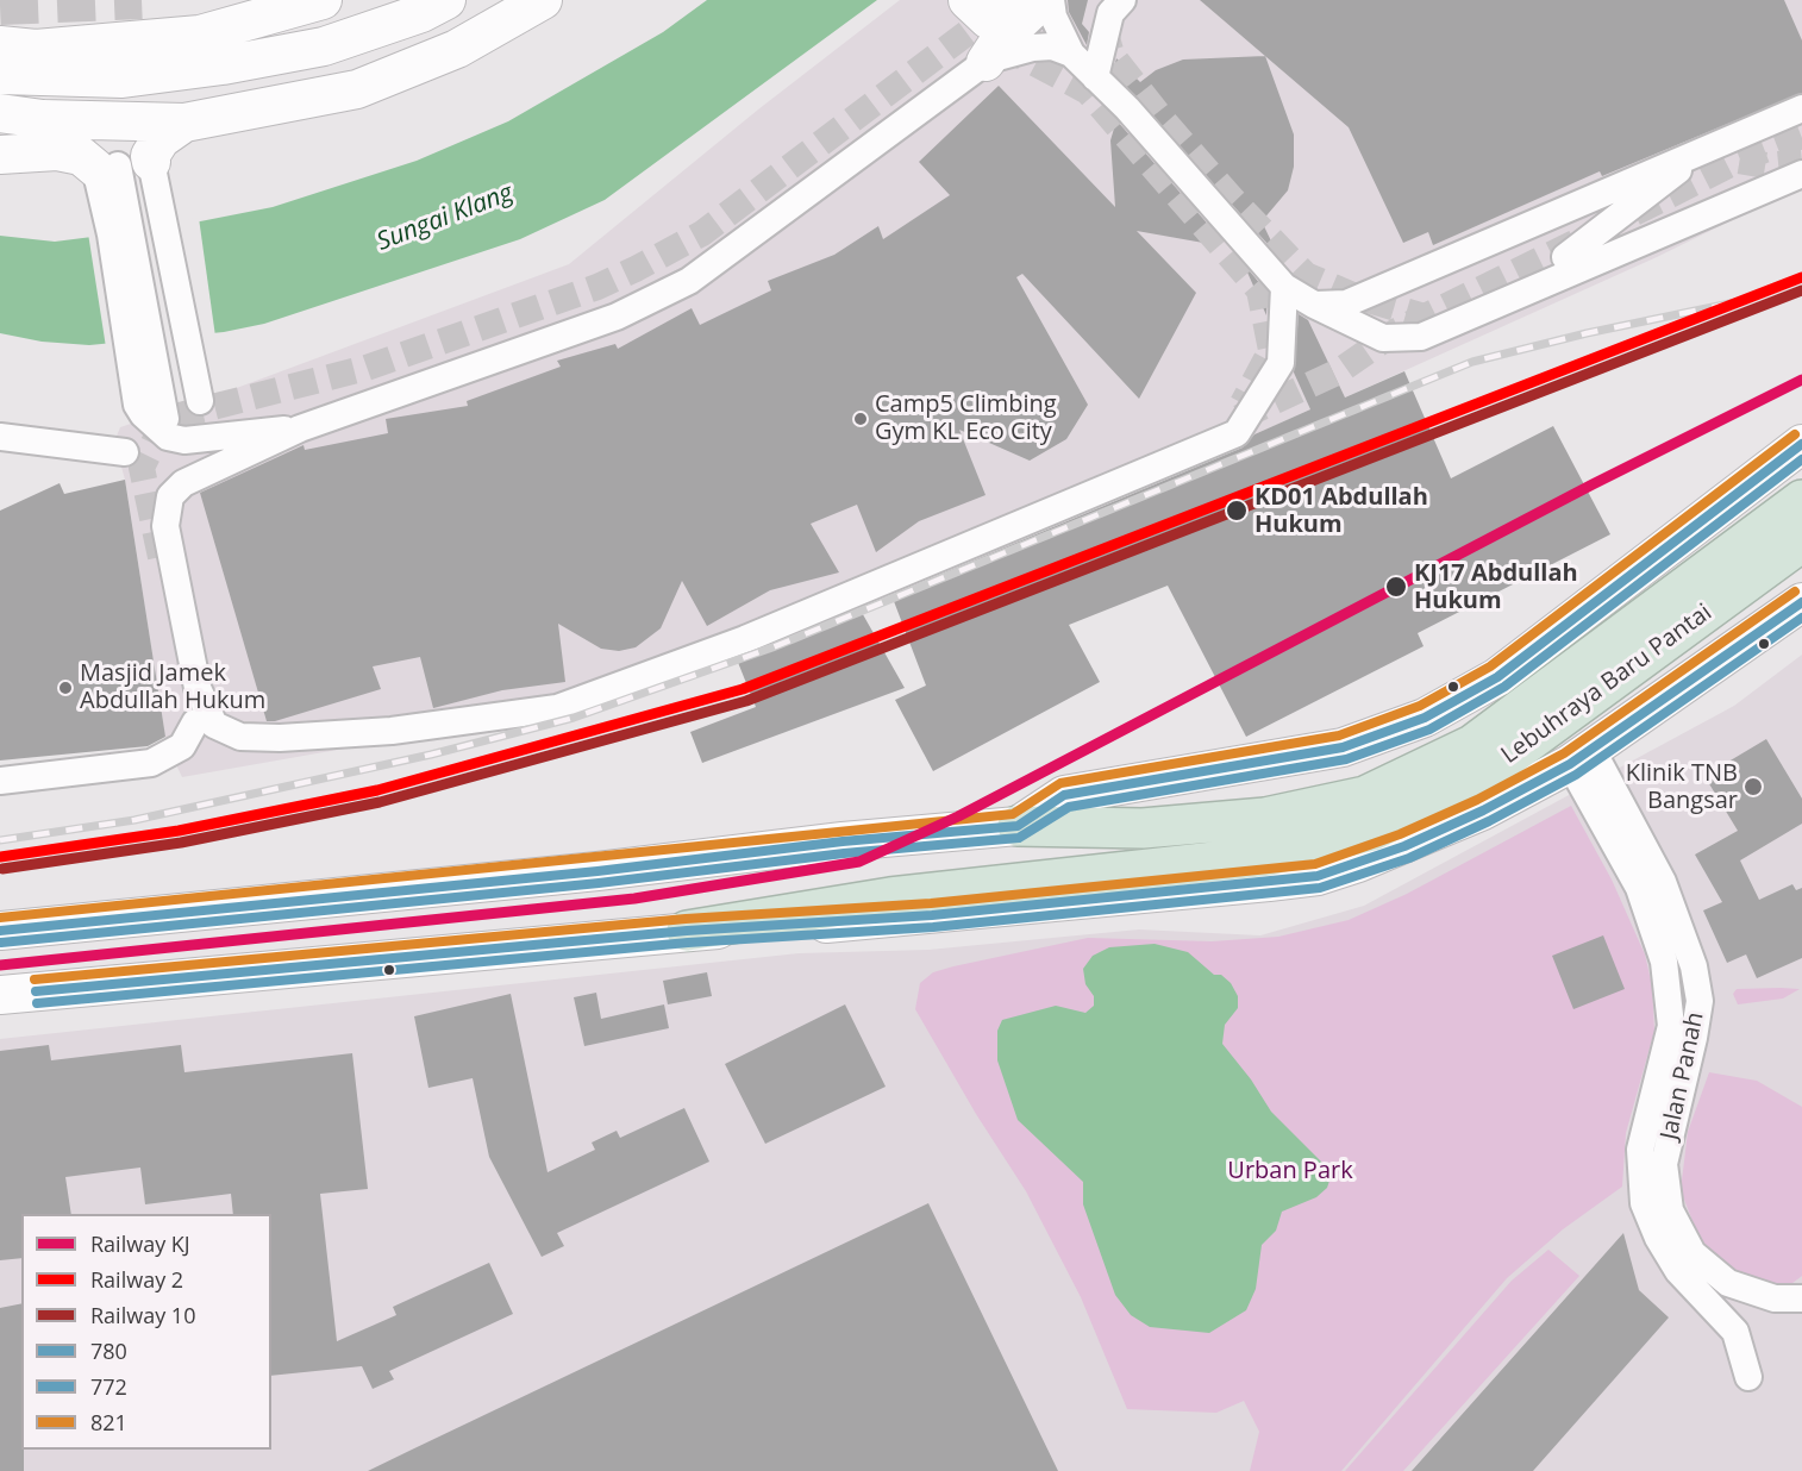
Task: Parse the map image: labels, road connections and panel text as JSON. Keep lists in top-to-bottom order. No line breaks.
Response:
{"streets":{"highway":["Lebuhraya Baru Pantai"],"street":["Jalan Panah"]},"water":["Sungai Klang"],"parks":["Urban Park"],"places":["Camp5 Climbing Gym KL Eco City","KD01 Abdullah Hukum","KJ17 Abdullah Hukum","Masjid Jamek Abdullah Hukum","Klinik TNB Bangsar"],"lines":["rail line 2","rail line 10","rail line KJ","transit line 821","transit line 780","transit line 772"],"legend":["Railway KJ","Railway 2","Railway 10","780","772","821"]}
